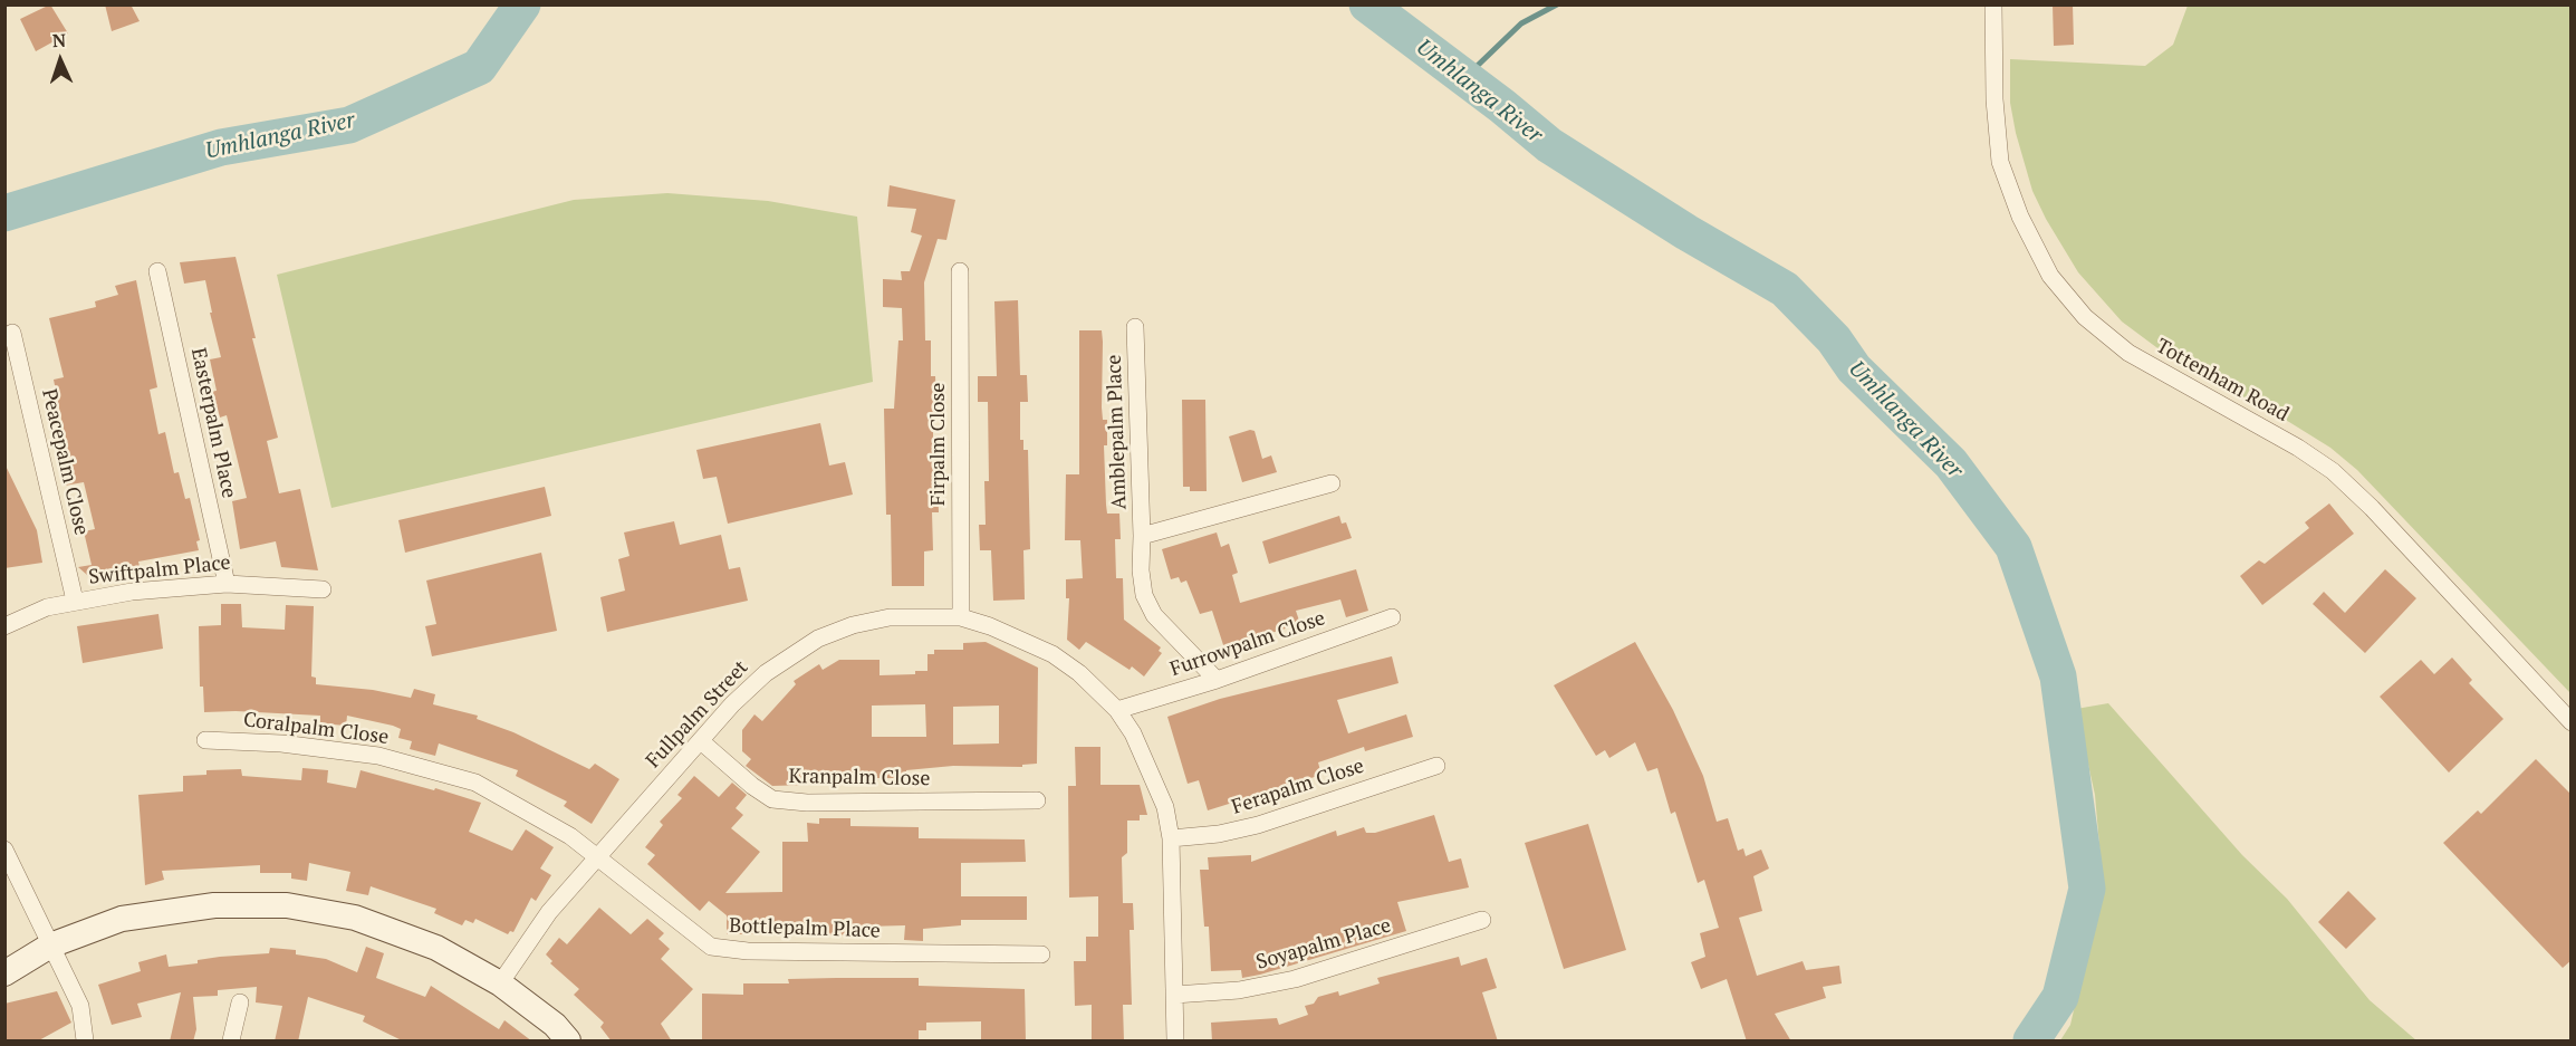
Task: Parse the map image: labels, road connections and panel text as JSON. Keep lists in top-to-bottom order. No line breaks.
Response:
{"streets":{"street":["Tottenham Road","Easterpalm Place","Amblepalm Place","Firpalm Close","Peacepalm Close","Swiftpalm Place","Furrowpalm Close","Fullpalm Street","Coralpalm Close","Kranpalm Close","Ferapalm Close","Bottlepalm Place","Soyapalm Place"]},"crossings":[["Easterpalm Place","Swiftpalm Place"],["Amblepalm Place","Furrowpalm Close"],["Firpalm Close","Fullpalm Street"],["Peacepalm Close","Swiftpalm Place"],["Furrowpalm Close","Fullpalm Street"],["Fullpalm Street","Coralpalm Close"],["Fullpalm Street","Kranpalm Close"],["Fullpalm Street","Ferapalm Close"],["Fullpalm Street","Bottlepalm Place"],["Fullpalm Street","Soyapalm Place"],["Coralpalm Close","Bottlepalm Place"]],"water":["Umhlanga River"],"north":"top"}
